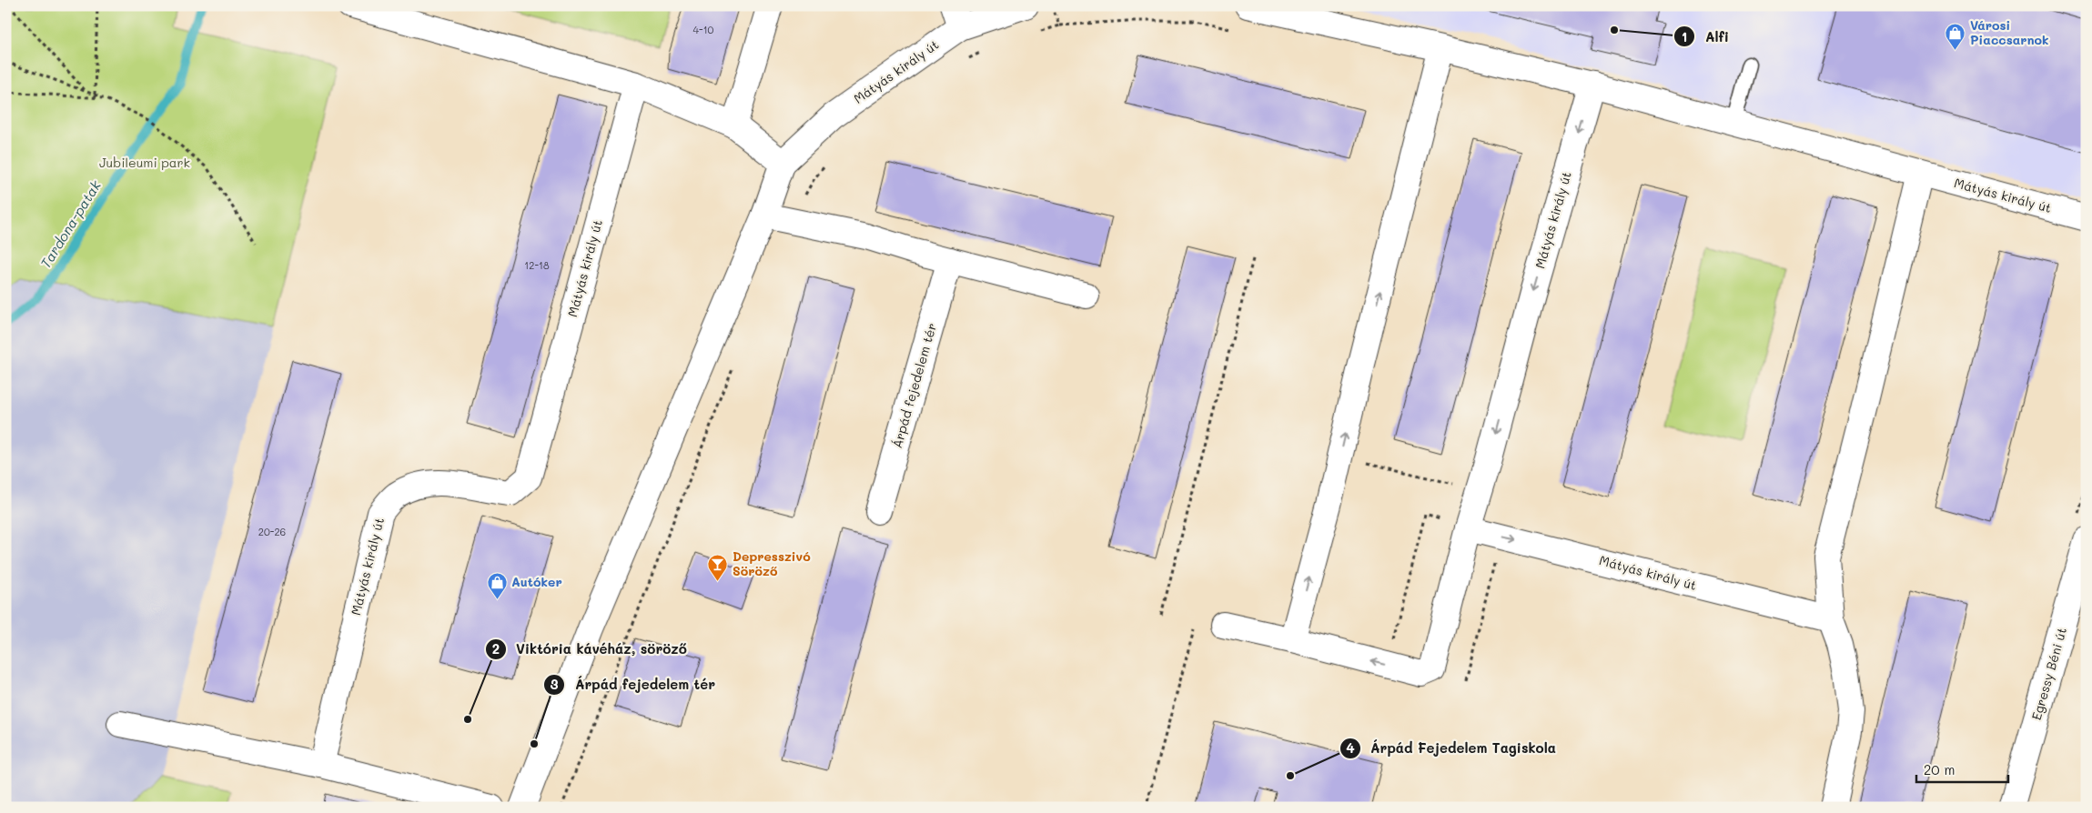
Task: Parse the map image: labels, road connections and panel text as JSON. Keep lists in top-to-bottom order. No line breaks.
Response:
{"streets":{"street":["Mátyás király út","Árpád fejedelem tér","Egressy Béni út"]},"water":["Tardona-patak"],"parks":["Jubileumi park"],"places":{"other":["Alfi","Viktória kávéház, söröző","Árpád fejedelem tér","Árpád Fejedelem Tagiskola"],"shop":["Városi Piaccsarnok","Autóker"],"bar":["Depresszivó Söröző"]},"house_numbers":["4-10","12-18","20-26"],"scale_bar":"20 m"}
